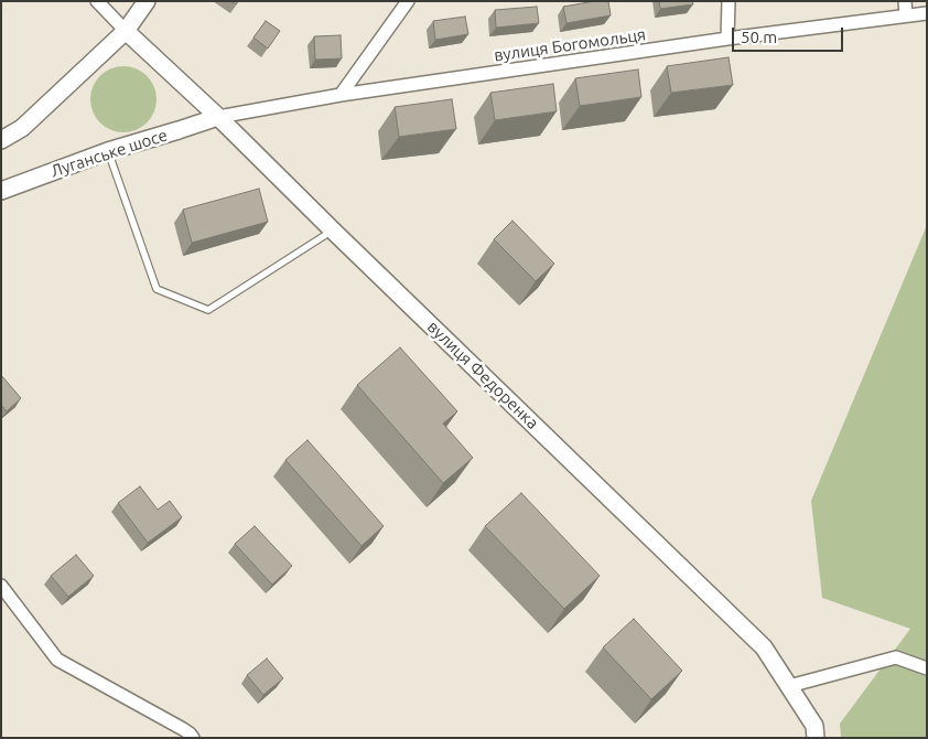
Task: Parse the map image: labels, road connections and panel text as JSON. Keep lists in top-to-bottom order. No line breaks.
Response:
{"streets":{"street":["вулиця Богомольця","Луганське шосе","вулиця Федоренка"]},"crossings":[["вулиця Богомольця","Луганське шосе"],["вулиця Богомольця","вулиця Федоренка"],["Луганське шосе","вулиця Федоренка"]],"scale_bar":"50 m"}
